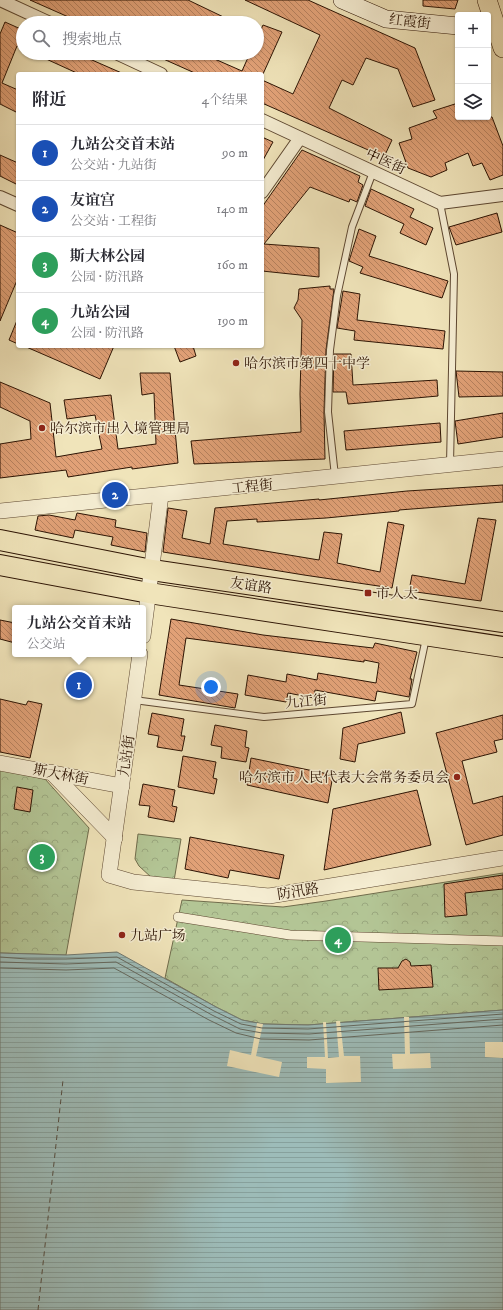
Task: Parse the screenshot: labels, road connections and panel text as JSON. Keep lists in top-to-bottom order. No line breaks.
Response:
{"streets":{"highway":["友谊路"],"main road":["红霞街"],"street":["中医街","工程街","九站街","斯大林街","防汛路"],"lane":["九江街"]},"crossings":[["友谊路","九江街"],["九江街","九站街"],["九站街","斯大林街"],["九站街","防汛路"]],"places":{"other":["哈尔滨市第四十中学","哈尔滨市出入境管理局","哈尔滨市人民代表大会常务委员会","九站广场"],"transit":["市人大"]},"page":{"map_buttons":["+","−"],"search":"搜索地点","heading":["附近","4个结果"],"list":[{"mark":"1","name":"九站公交首末站","note":"公交站 · 九站街","value":"90 m"},{"mark":"2","name":"友谊宫","note":"公交站 · 工程街","value":"140 m"},{"mark":"3","name":"斯大林公园","note":"公园 · 防汛路","value":"160 m"},{"mark":"4","name":"九站公园","note":"公园 · 防汛路","value":"190 m"}],"pins":["2","1","3","4"],"popup":["九站公交首末站","公交站"]}}
